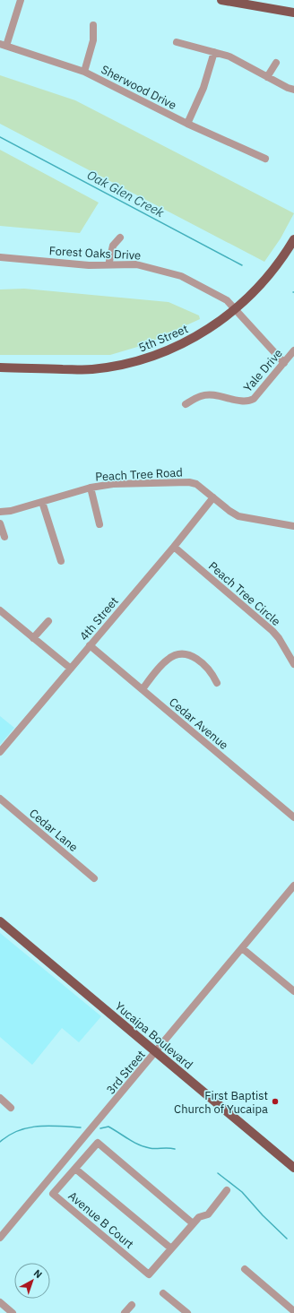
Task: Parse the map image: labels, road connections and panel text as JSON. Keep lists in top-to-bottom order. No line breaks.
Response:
{"streets":{"main road":["5th Street","Yucaipa Boulevard"],"street":["Sherwood Drive","Forest Oaks Drive","Yale Drive","Peach Tree Road","Peach Tree Circle","4th Street","Cedar Avenue","Cedar Lane","3rd Street","Avenue B Court"]},"crossings":[["Forest Oaks Drive","5th Street"],["Forest Oaks Drive","Yale Drive"],["Peach Tree Road","4th Street"],["Peach Tree Circle","4th Street"],["4th Street","Cedar Avenue"],["Yucaipa Boulevard","3rd Street"]],"water":["Oak Glen Creek"],"places":["First Baptist Church of Yucaipa"],"north":"top right"}
